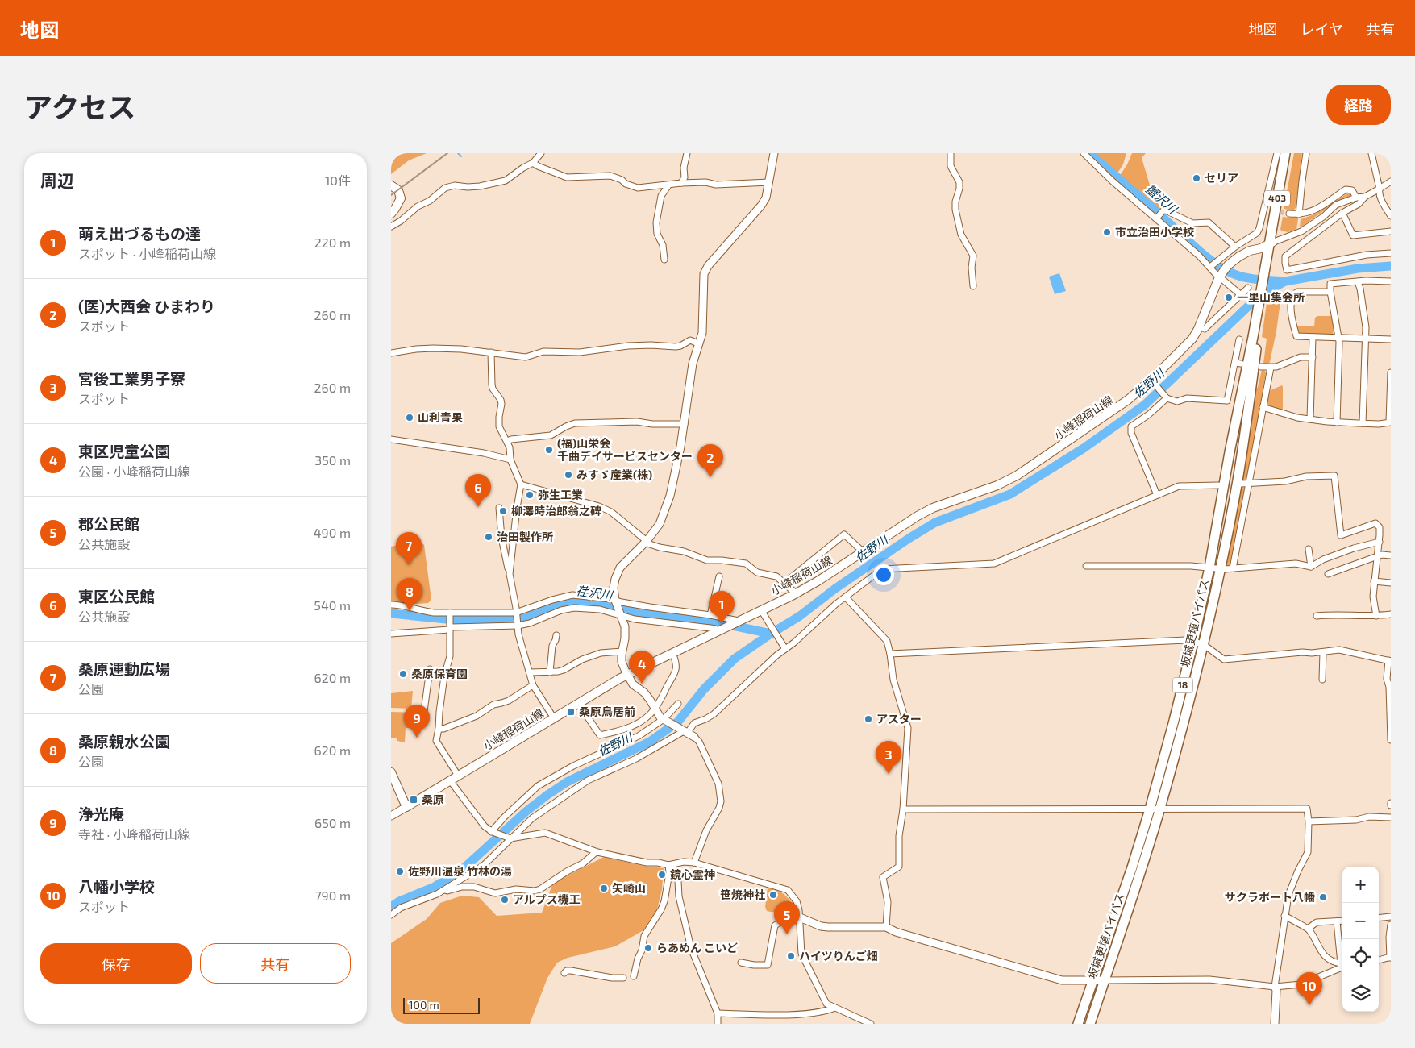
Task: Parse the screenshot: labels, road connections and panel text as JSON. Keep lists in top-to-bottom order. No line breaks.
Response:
{"streets":{"highway":["403","坂城更埴バイパス","18"],"main road":["小峰稲荷山線"]},"crossings":[["403","小峰稲荷山線"],["403","坂城更埴バイパス"],["小峰稲荷山線","坂城更埴バイパス"]],"water":["蟹沢川","佐野川","荏沢川"],"places":{"other":["セリア","市立治田小学校","一里山集会所","山利青果","(福)山栄会 千曲デイサービスセンター","みすゞ産業(株)","弥生工業","柳澤時治郎翁之碑","治田製作所","桑原保育園","アスター","佐野川温泉 竹林の湯","鏡心霊神","矢崎山","笹焼神社","サクラポート八幡","アルプス機工","らあめん こいど","ハイツりんご畑"],"transit":["桑原鳥居前","桑原"]},"scale_bar":"100 m","page":{"header":"地図","nav":["地図","レイヤ","共有"],"title":"アクセス","buttons":["経路",["保存","共有"]],"heading":["周辺","10件"],"list":[{"mark":"1","name":"萌え出づるもの達","note":"スポット · 小峰稲荷山線","value":"220 m"},{"mark":"2","name":"(医)大西会 ひまわり","note":"スポット","value":"260 m"},{"mark":"3","name":"宮後工業男子寮","note":"スポット","value":"260 m"},{"mark":"4","name":"東区児童公園","note":"公園 · 小峰稲荷山線","value":"350 m"},{"mark":"5","name":"郡公民館","note":"公共施設","value":"490 m"},{"mark":"6","name":"東区公民館","note":"公共施設","value":"540 m"},{"mark":"7","name":"桑原運動広場","note":"公園","value":"620 m"},{"mark":"8","name":"桑原親水公園","note":"公園","value":"620 m"},{"mark":"9","name":"浄光庵","note":"寺社 · 小峰稲荷山線","value":"650 m"},{"mark":"10","name":"八幡小学校","note":"スポット","value":"790 m"}],"pins":["2","6","7","8","1","4","9","3","5","10"],"map_buttons":["+","−"],"scale":"100 m"}}
